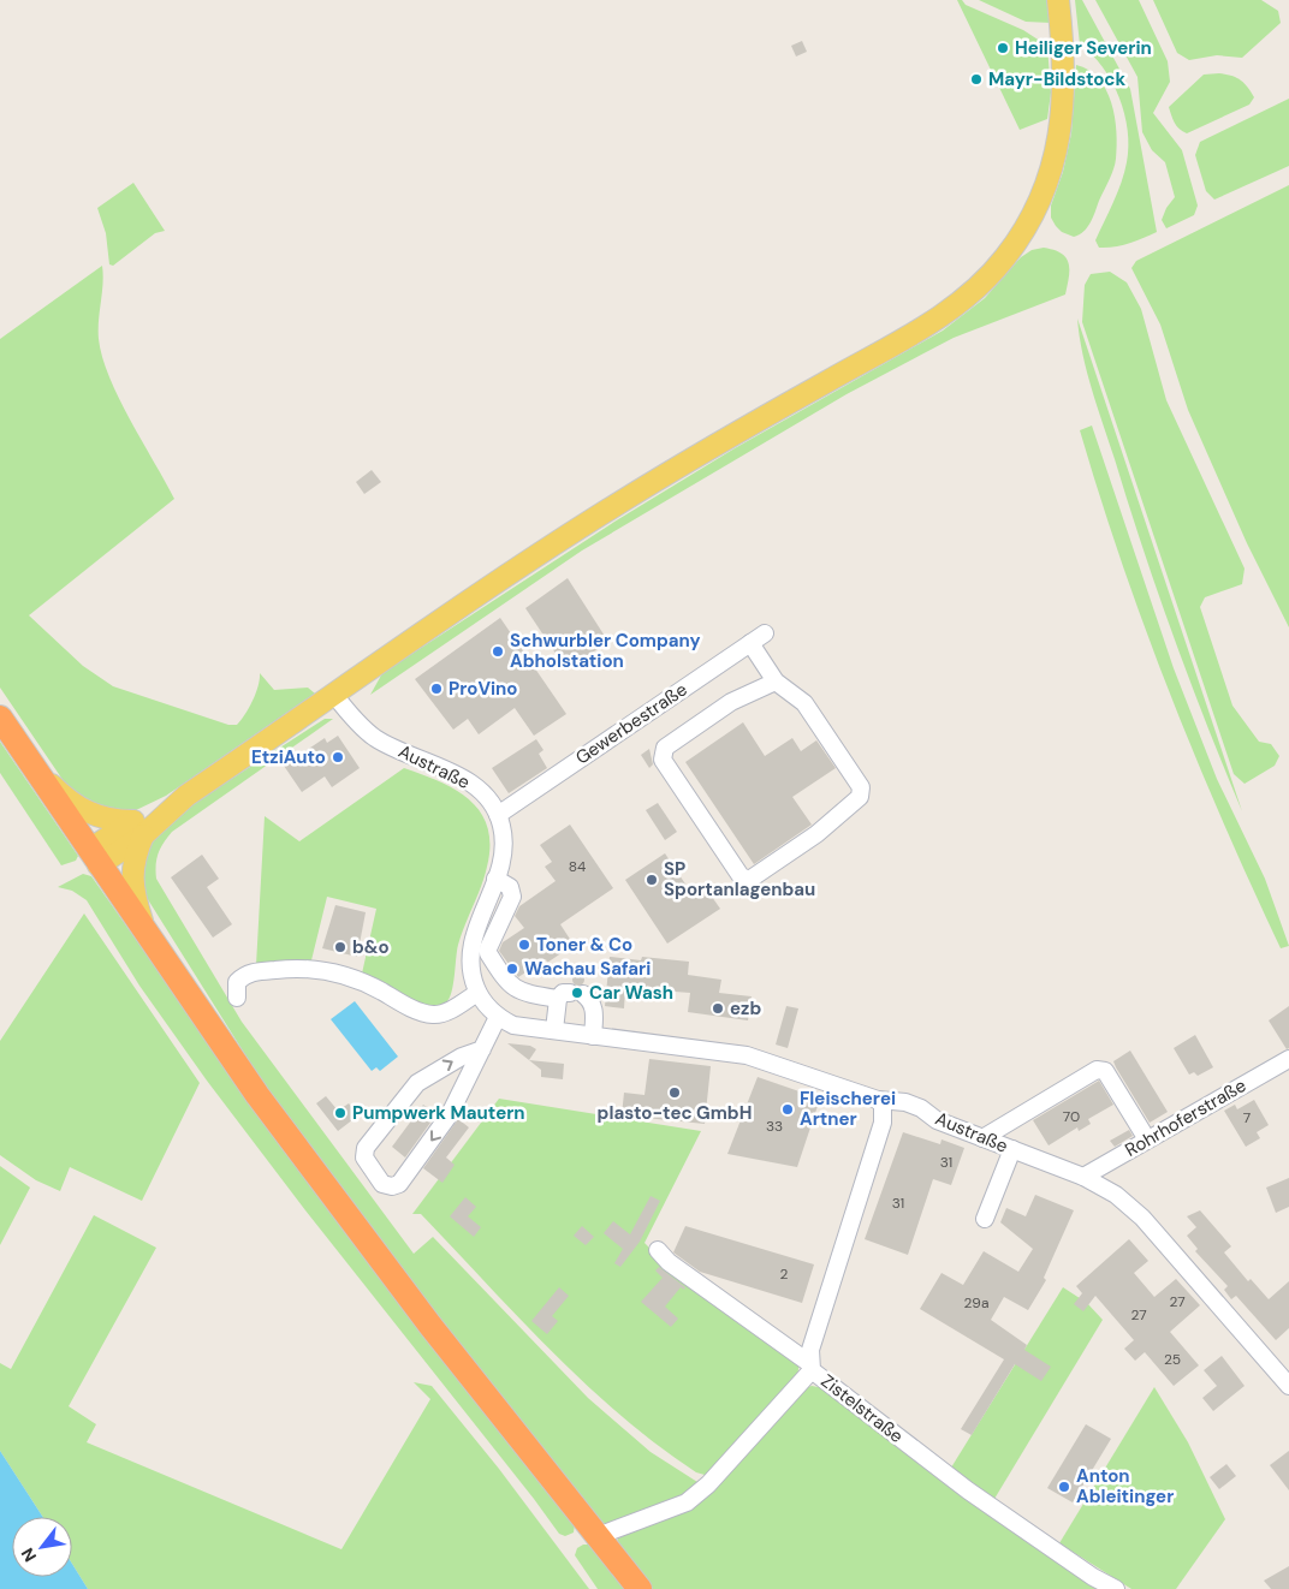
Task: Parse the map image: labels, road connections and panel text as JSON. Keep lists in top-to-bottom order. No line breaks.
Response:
{"streets":{"street":["Gewerbestraße","Austraße","Rohrhoferstraße","Zistelstraße"]},"crossings":[["Gewerbestraße","Austraße"],["Austraße","Rohrhoferstraße"],["Austraße","Zistelstraße"]],"places":["Heiliger Severin","Mayr-Bildstock","Schwurbler Company Abholstation","ProVino","EtziAuto","SP Sportanlagenbau","Toner & Co","b&o","Wachau Safari","Car Wash","ezb","plasto-tec GmbH","Fleischerei Artner","Pumpwerk Mautern","Anton Ableitinger"],"house_numbers":["84","70","7","33","31","31","2","27","29a","27","25"],"north":"bottom left"}
